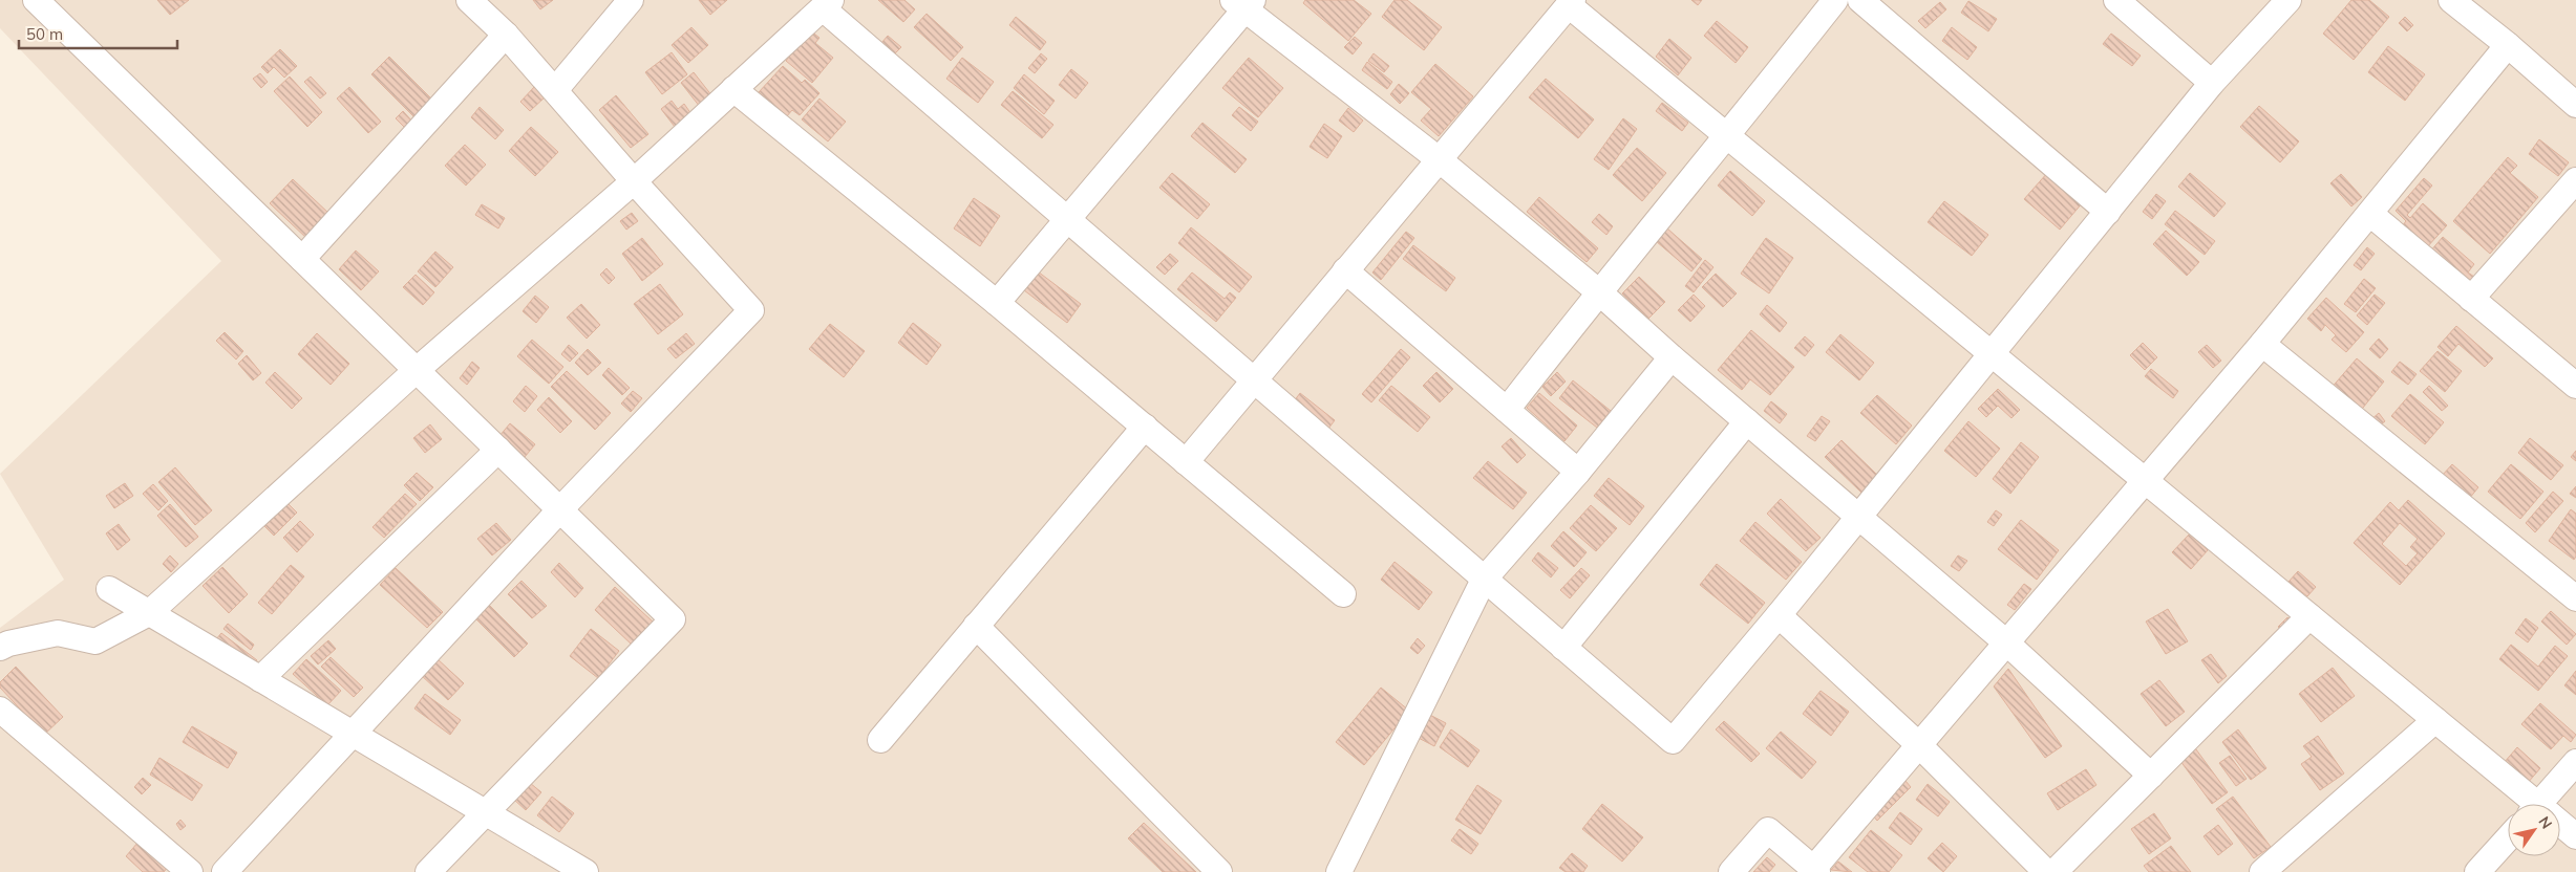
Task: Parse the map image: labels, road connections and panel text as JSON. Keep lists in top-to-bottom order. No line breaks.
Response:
{"scale_bar":"50 m","north":"top right"}
